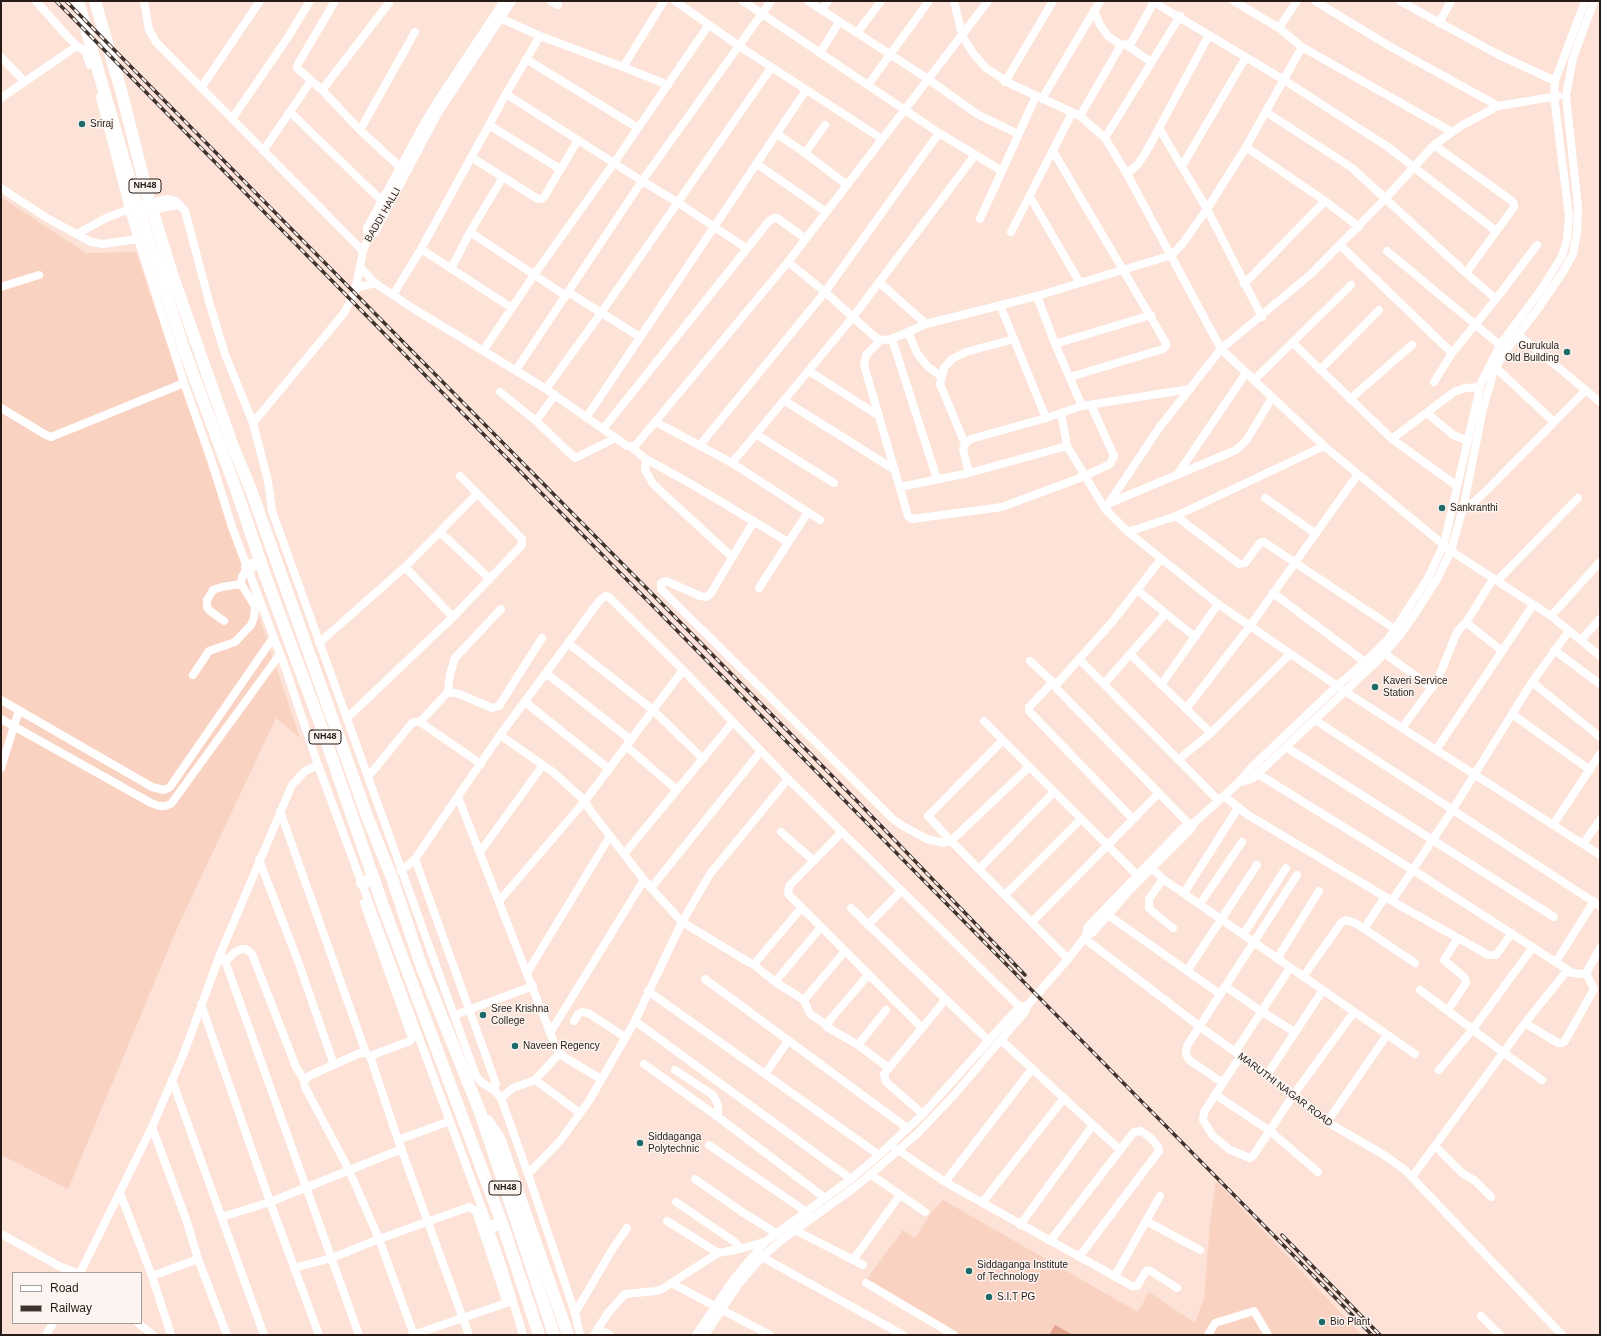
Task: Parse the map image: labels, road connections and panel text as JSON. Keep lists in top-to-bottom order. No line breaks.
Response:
{"streets":{"highway":["NH48"],"street":["BADDI HALLI","MARUTHI NAGAR ROAD"]},"places":["Sriraj","Gurukula Old Building","Sankranthi","Kaveri Service Station","Sree Krishna College","Naveen Regency","Siddaganga Polytechnic","Siddaganga Institute of Technology","S.I.T PG","Bio Plant"],"legend":["Road","Railway"]}
